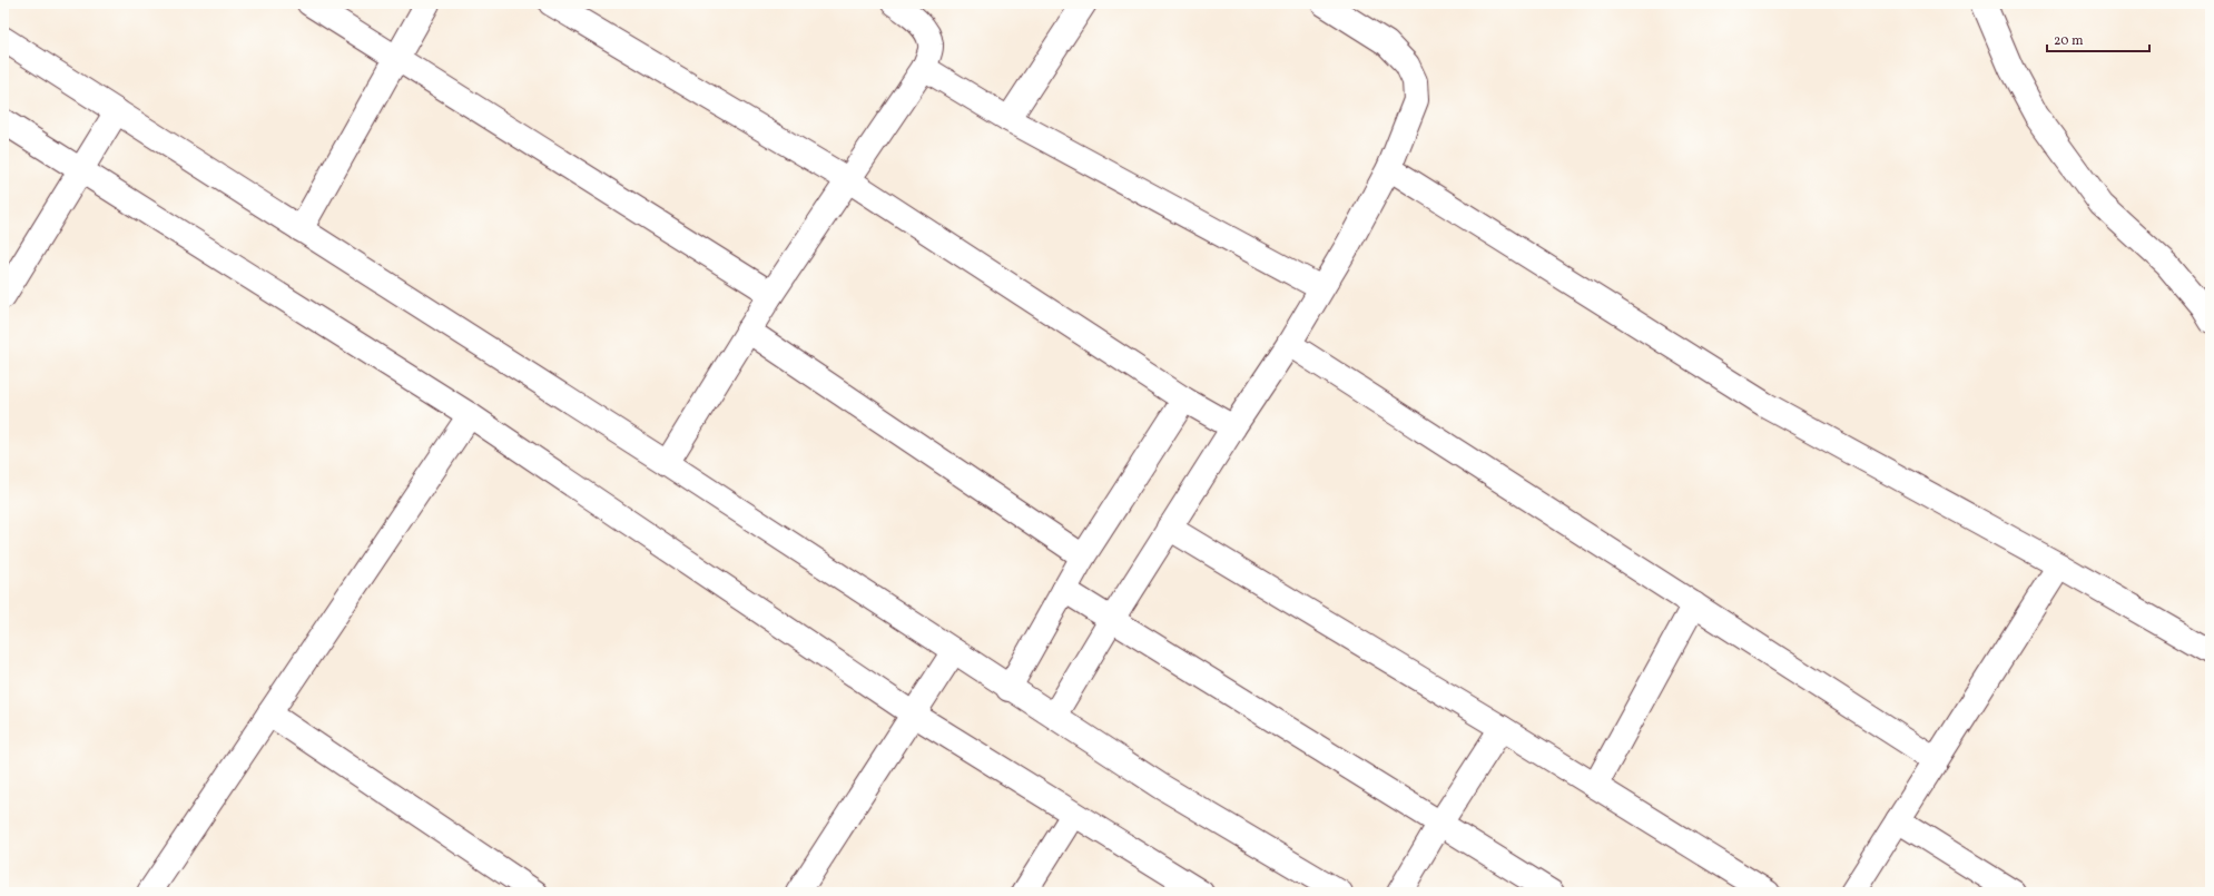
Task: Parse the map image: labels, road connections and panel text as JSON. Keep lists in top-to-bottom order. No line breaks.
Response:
{"scale_bar":"20 m"}
